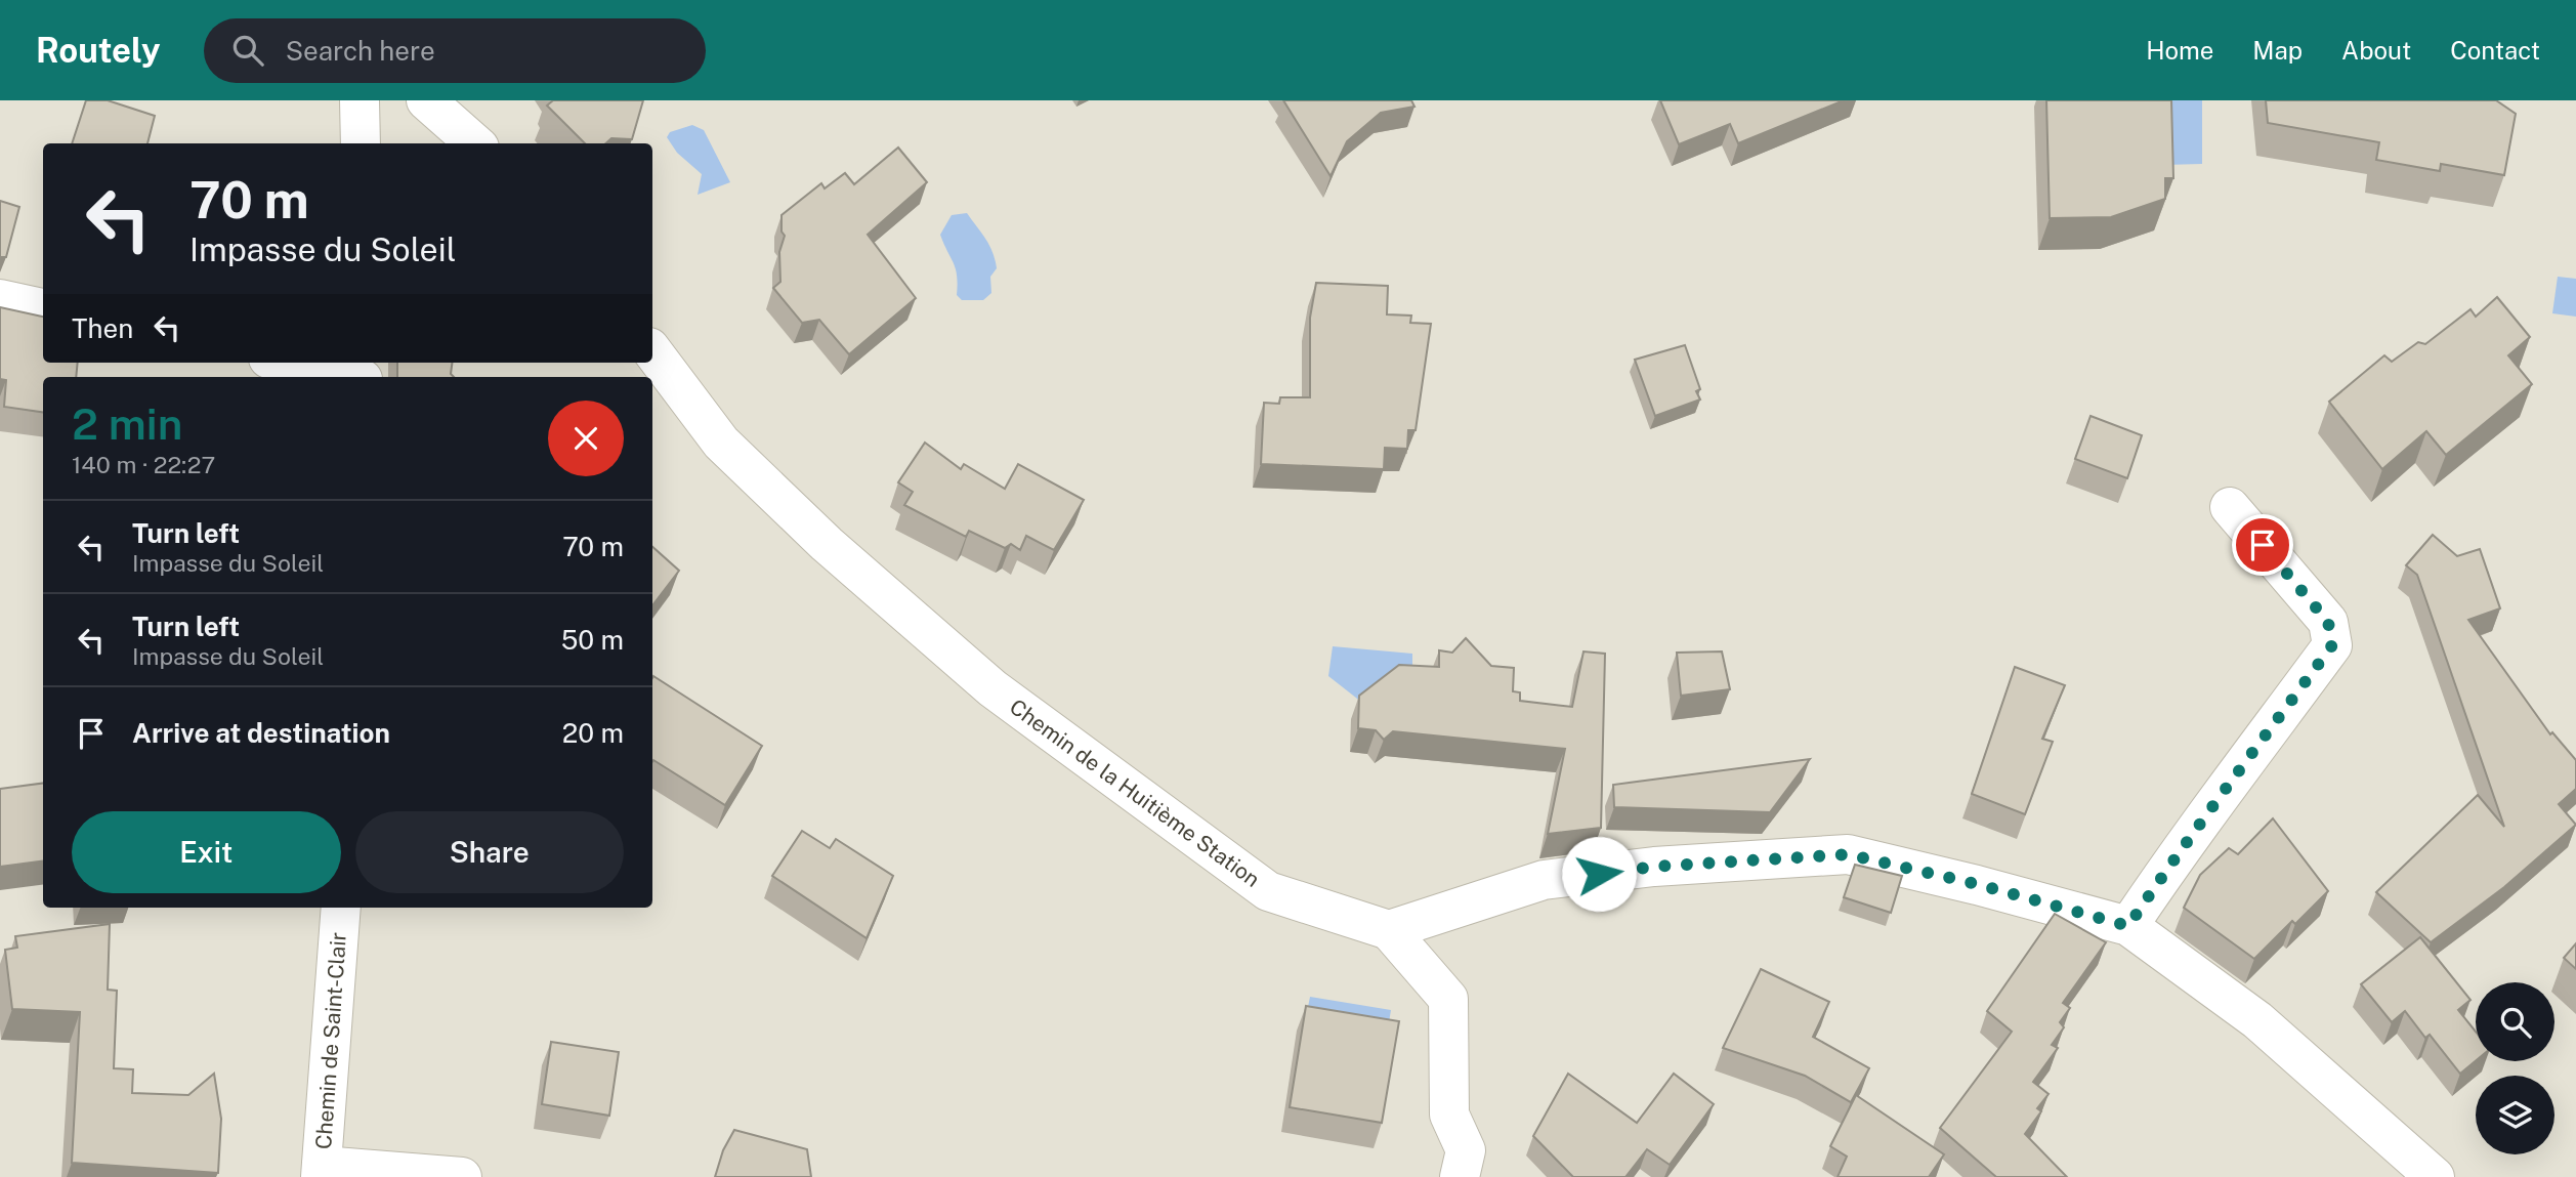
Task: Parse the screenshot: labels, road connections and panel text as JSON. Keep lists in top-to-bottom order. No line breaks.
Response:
{"streets":{"street":["Chemin de la Huitième Station","Chemin de Saint-Clair"]},"page":{"header":"Routely","search":"Search here","nav":["Home","Map","About","Contact"],"turn":["70 m","Impasse du Soleil"],"then":"Then","heading":["2 min","140 m · 22:27"],"list":[{"name":"Turn left","note":"Impasse du Soleil","value":"70 m"},{"name":"Turn left","note":"Impasse du Soleil","value":"50 m"},{"name":"Arrive at destination","value":"20 m"}],"buttons":["Exit","Share"]}}
